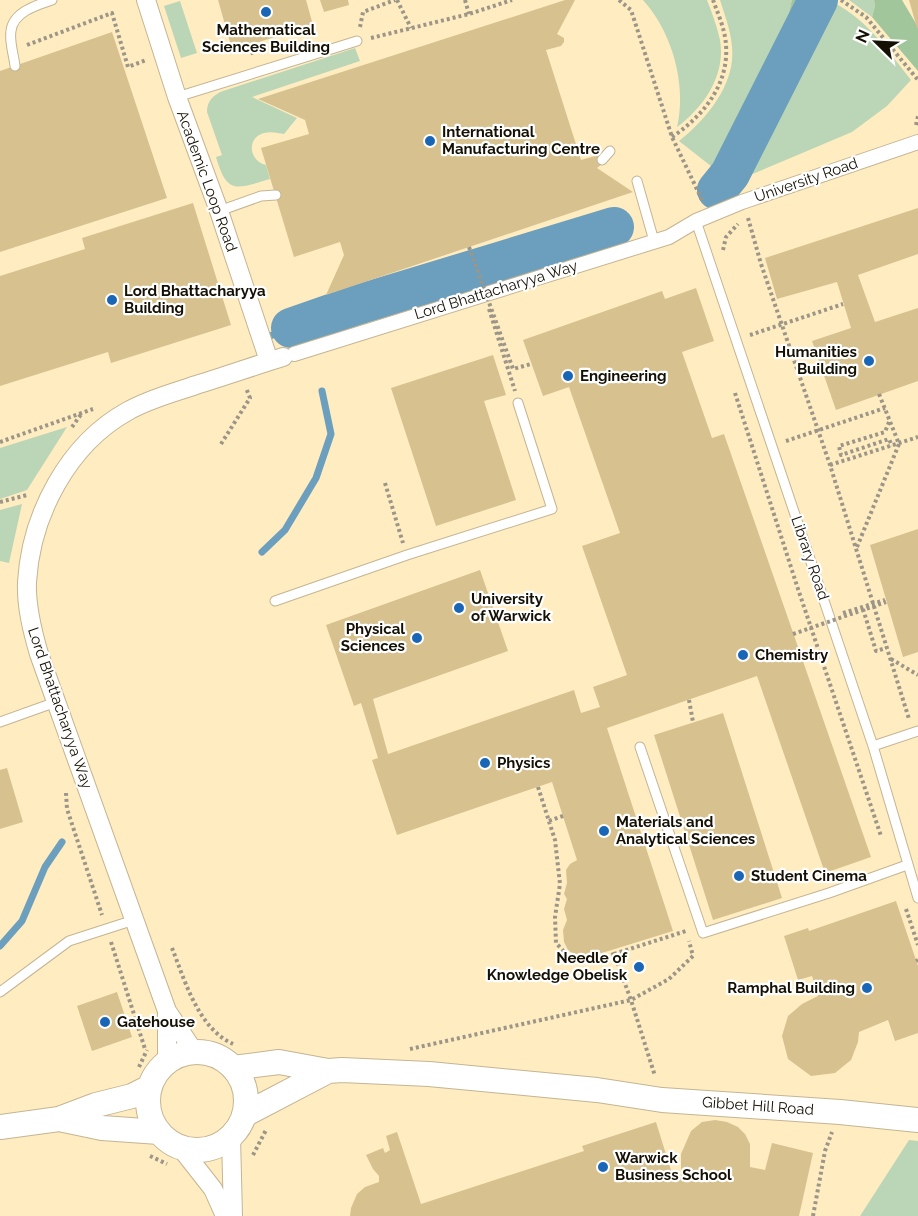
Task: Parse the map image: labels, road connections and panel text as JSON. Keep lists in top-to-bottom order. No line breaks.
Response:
{"streets":{"street":["University Road","Academic Loop Road","Lord Bhattacharyya Way","Gibbet Hill Road"],"lane":["Library Road"]},"crossings":[["University Road","Lord Bhattacharyya Way"],["University Road","Library Road"],["Academic Loop Road","Lord Bhattacharyya Way"],["Lord Bhattacharyya Way","Library Road"],["Lord Bhattacharyya Way","Gibbet Hill Road"]],"places":["Mathematical Sciences Building","International Manufacturing Centre","Lord Bhattacharyya Building","Humanities Building","Engineering","University of Warwick","Physical Sciences","Chemistry","Physics","Materials and Analytical Sciences","Student Cinema","Needle of Knowledge Obelisk","Ramphal Building","Gatehouse","Warwick Business School"],"north":"top left"}
